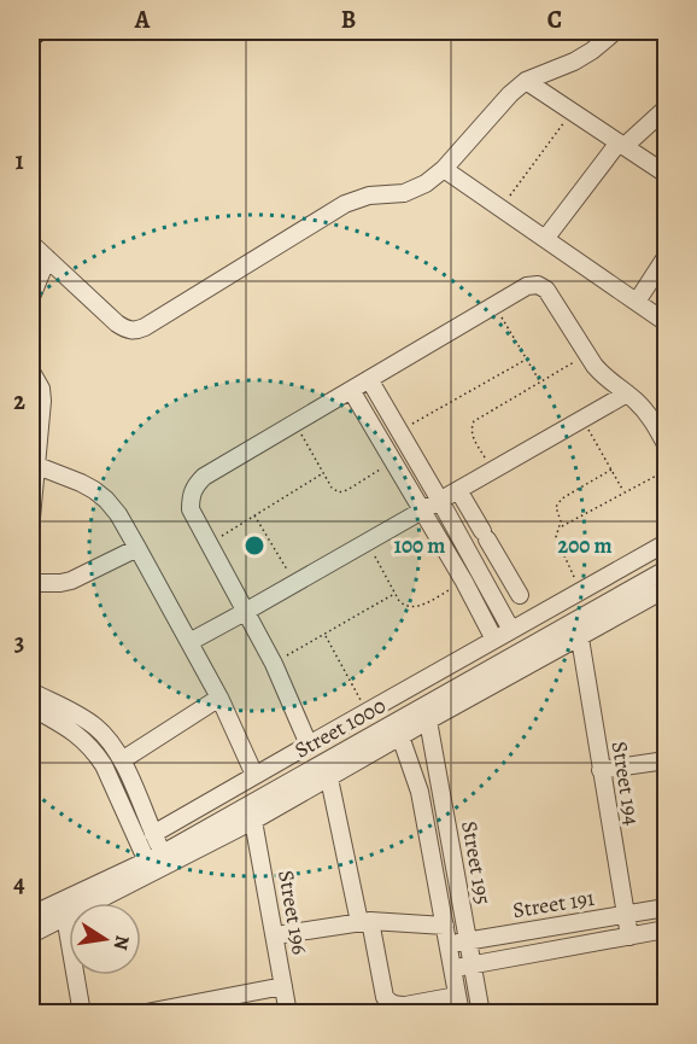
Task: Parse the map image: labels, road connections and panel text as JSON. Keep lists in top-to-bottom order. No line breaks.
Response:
{"streets":{"street":["Street 1000","Street 194","Street 195","Street 191","Street 196"]},"crossings":[["Street 1000","Street 194"],["Street 1000","Street 195"],["Street 1000","Street 196"],["Street 194","Street 191"],["Street 195","Street 191"]],"north":"right","grid":{"columns":["A","B","C"],"rows":["1","2","3","4"]},"rings":["100 m","200 m"]}
